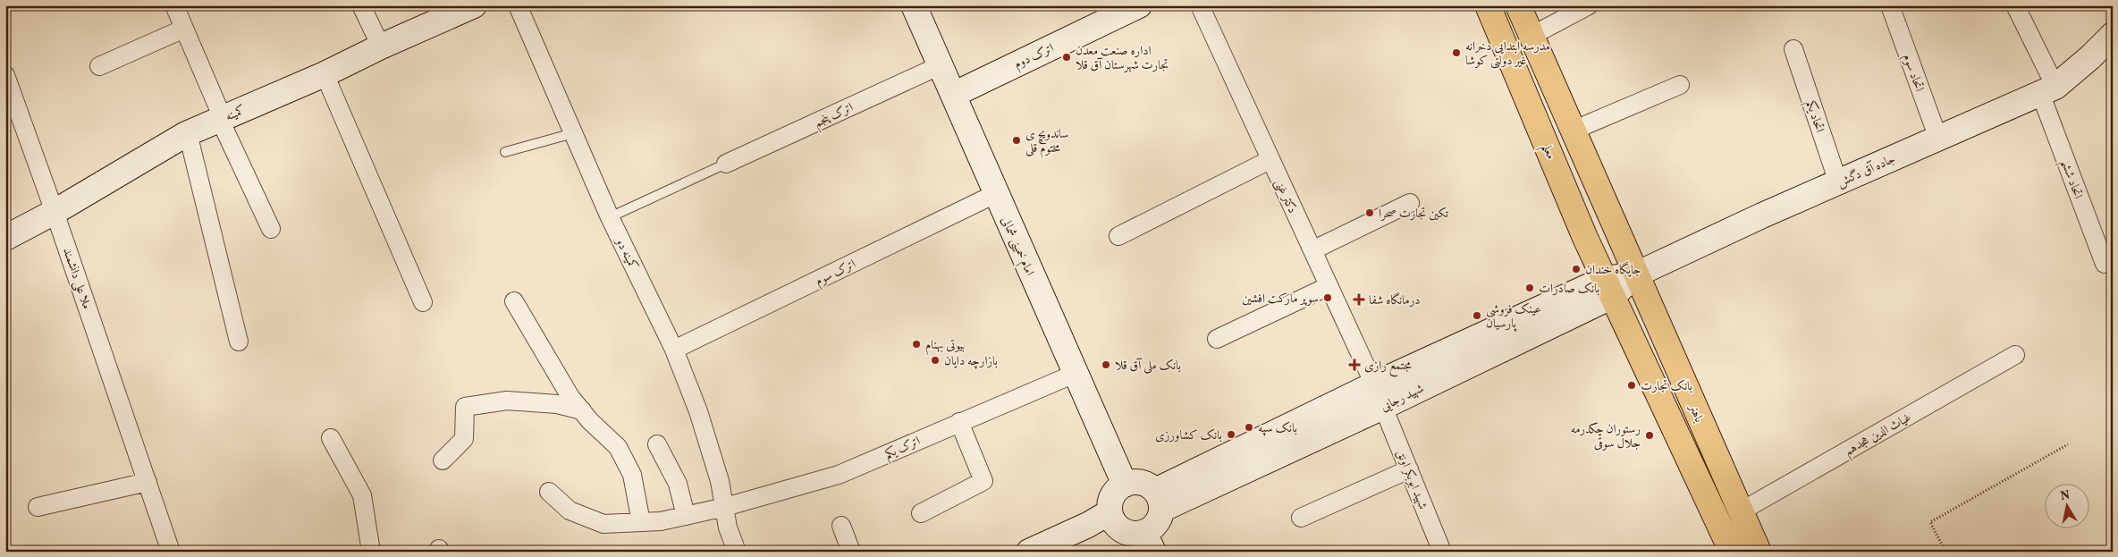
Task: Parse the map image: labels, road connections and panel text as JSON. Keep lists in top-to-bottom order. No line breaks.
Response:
{"streets":{"main road":["اترک دوم","کمینه","معلم","جاده آق دگش","امام خمینی شمالی","شهید رجایی","باهنر"],"street":["اتحاد سوم","اترک پنجم","اتحاد یکم","اتحاد ششم","دکتر غنی","کمینه دو","اترک سوم","ملا علی دانشمند","غیاث الدین هجدهم","اترک یکم","شهید ابوبکر اونق"]},"crossings":[["اترک دوم","امام خمینی شمالی"],["اتحاد سوم","جاده آق دگش"],["کمینه","ملا علی دانشمند"],["اترک پنجم","امام خمینی شمالی"],["اتحاد یکم","جاده آق دگش"],["معلم","شهید رجایی"],["جاده آق دگش","اتحاد ششم"],["جاده آق دگش","شهید رجایی"],["جاده آق دگش","باهنر"],["دکتر غنی","شهید رجایی"],["دکتر غنی","شهید ابوبکر اونق"],["امام خمینی شمالی","اترک سوم"],["امام خمینی شمالی","شهید رجایی"],["امام خمینی شمالی","اترک یکم"],["کمینه دو","اترک سوم"],["کمینه دو","اترک یکم"],["شهید رجایی","باهنر"],["شهید رجایی","شهید ابوبکر اونق"],["باهنر","غیاث الدین هجدهم"]],"places":{"other":["مدرسه ابتدایی دخرانه غیر دولتی کوشا","اداره صنعت معدن تجارت شهرستان آق قلا","ساندویچ ی مختوم قلی","تکین تجارت صحرا","جایگاه خندان","بانک صادرات","سوپر مارکت افشین","عینک فروشی پارسیان","بیوتی بهنام","بازارچه دایان","بانک ملی آق قلا","بانک تجارت","بانک سپه","بانک کشاورزی","رستوران چکدرمه جلال سوقی"],"health":["درمانگاه شفا","مجتمع رازی"]},"north":"top"}
